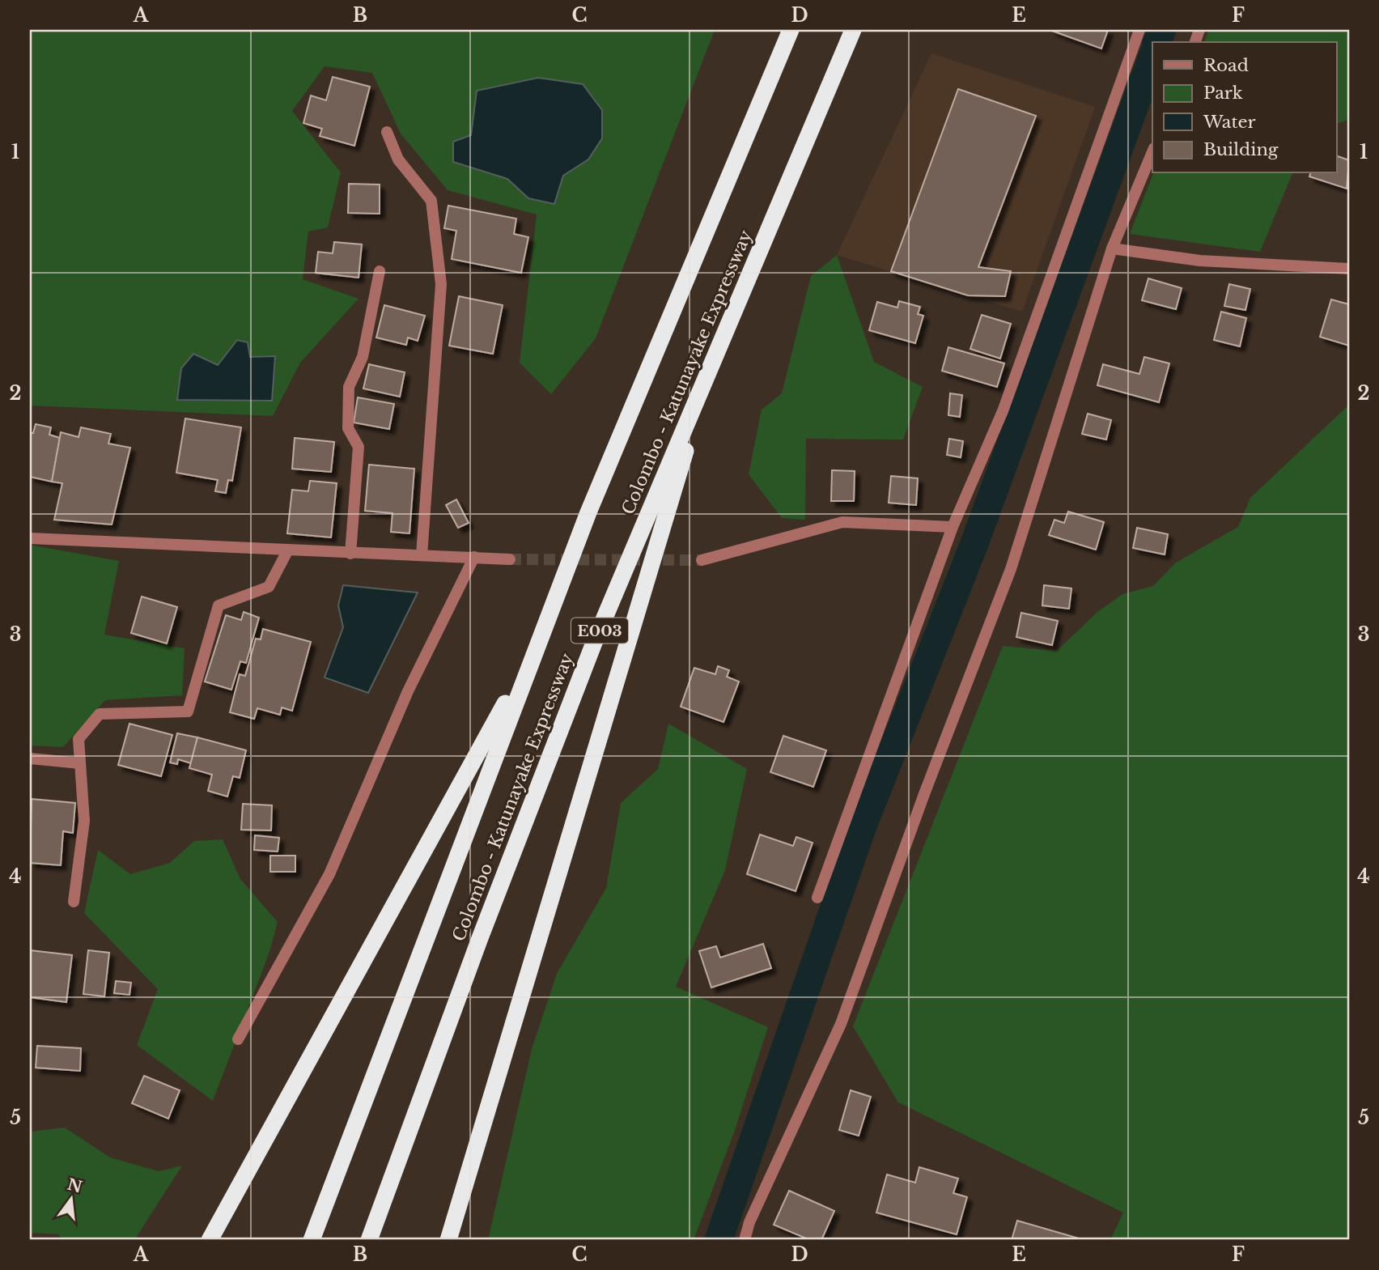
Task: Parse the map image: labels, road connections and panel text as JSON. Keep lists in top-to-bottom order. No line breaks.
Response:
{"streets":{"highway":["Colombo - Katunayake Expressway","E003"]},"legend":["Road","Park","Water","Building"],"north":"top","grid":{"columns":["A","B","C","D","E","F"],"rows":["1","2","3","4","5"]}}
